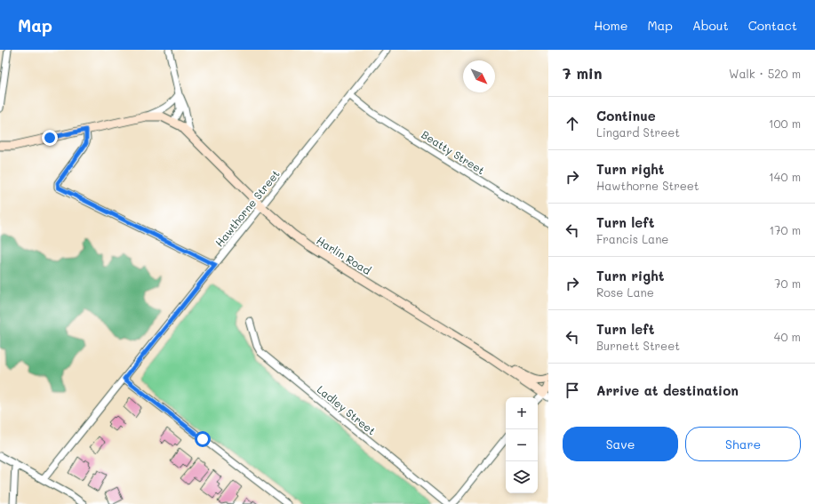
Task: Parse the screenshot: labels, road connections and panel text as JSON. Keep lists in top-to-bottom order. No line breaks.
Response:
{"streets":{"main road":["Harlin Road"],"street":["Beatty Street","Hawthorne Street","Ladley Street"]},"crossings":[["Beatty Street","Hawthorne Street"],["Hawthorne Street","Harlin Road"]],"north":"bottom right","page":{"header":"Map","nav":["Home","Map","About","Contact"],"heading":["7 min","Walk · 520 m"],"list":[["Continue","Lingard Street","100 m"],["Turn right","Hawthorne Street","140 m"],["Turn left","Francis Lane","170 m"],["Turn right","Rose Lane","70 m"],["Turn left","Burnett Street","40 m"],"Arrive at destination"],"map_buttons":["+","−"],"buttons":["Save","Share"]}}
